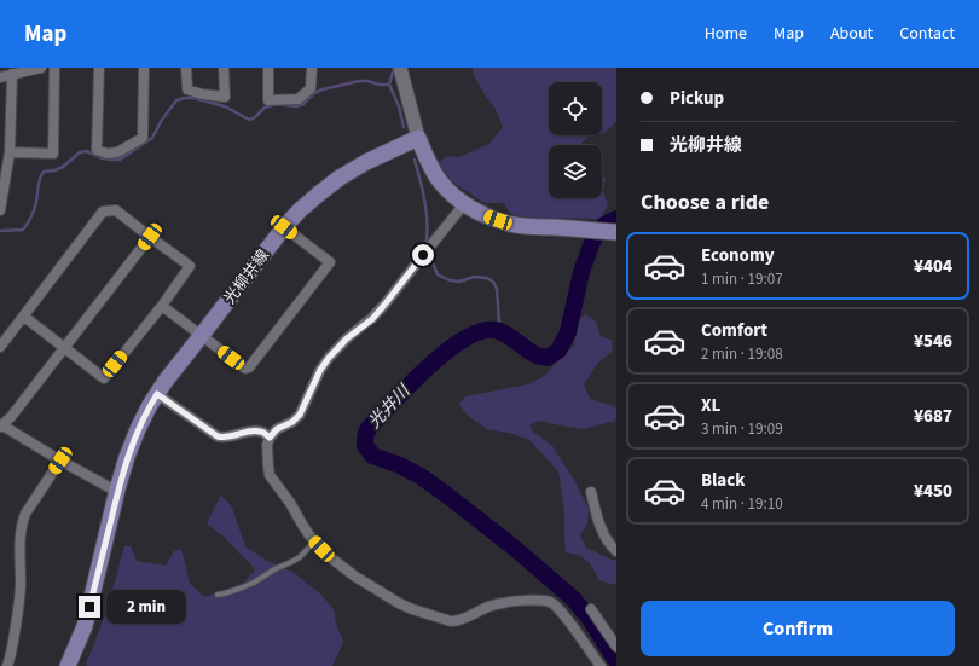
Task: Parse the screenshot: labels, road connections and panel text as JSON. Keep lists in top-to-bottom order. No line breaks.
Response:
{"streets":{"main road":["光柳井線"]},"water":["光井川"],"page":{"header":"Map","nav":["Home","Map","About","Contact"],"banner":["Pickup","光柳井線"],"heading":"Choose a ride","list":[{"name":"Economy","note":"1 min · 19:07","value":"¥404"},{"name":"Comfort","note":"2 min · 19:08","value":"¥546"},{"name":"XL","note":"3 min · 19:09","value":"¥687"},{"name":"Black","note":"4 min · 19:10","value":"¥450"}],"bubble":"2 min","buttons":"Confirm"}}
